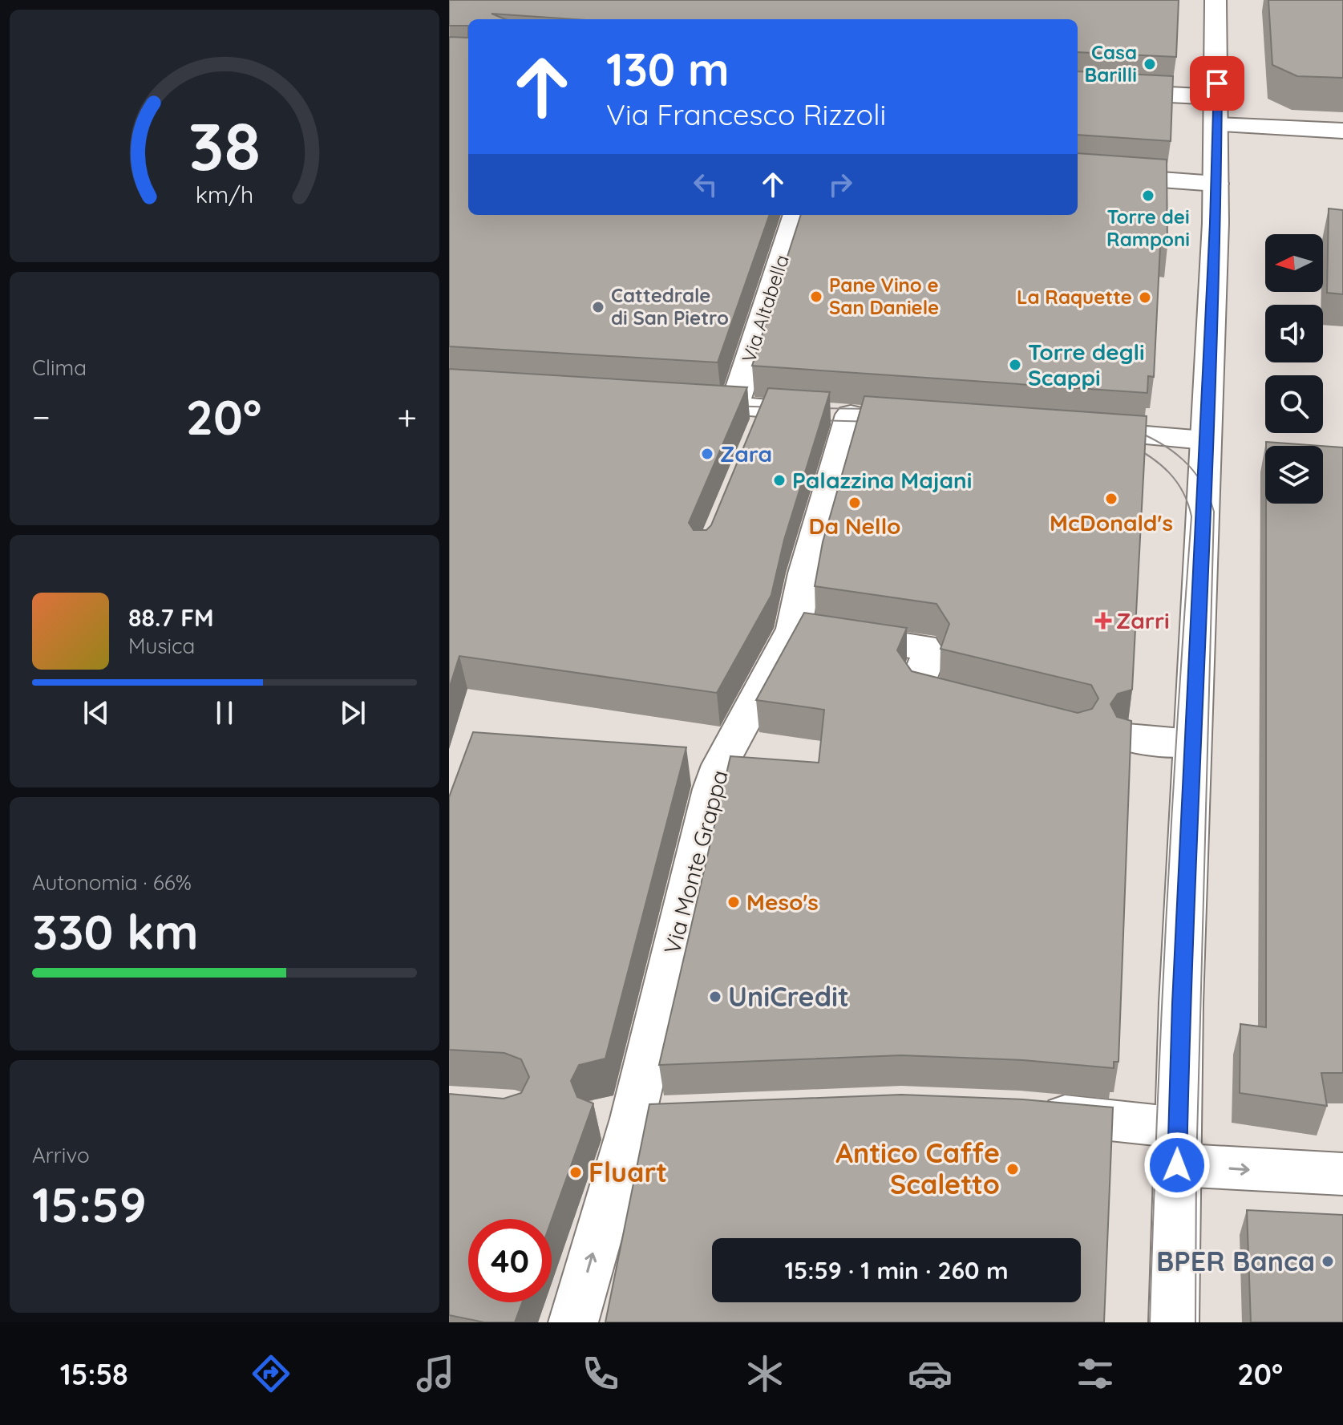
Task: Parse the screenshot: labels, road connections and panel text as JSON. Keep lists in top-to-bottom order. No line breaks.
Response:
{"streets":{"street":["Via Altabella","Via Monte Grappa"]},"crossings":[["Via Altabella","Via Monte Grappa"]],"one_way":["Via Monte Grappa"],"places":{"other":["Casa Barilli","Torre dei Ramponi","Pane Vino e San Daniele","La Raquette","Cattedrale di San Pietro","Torre degli Scappi","Zara","Palazzina Majani","McDonald's","Da Nello","Meso's","UniCredit","Antico Caffe Scaletto","Fluart","BPER Banca"],"health":["Zarri"]},"north":"left","page":{"turn":["130 m","Via Francesco Rizzoli"],"tile":["Clima",["Autonomia · 66%","330 km"],["Arrivo","15:59"]],"heat":["−","20°","+"],"song":["88.7 FM","Musica"],"limit":"40","trip":"15:59 · 1 min · 260 m","tabs":["15:58","20°"],"gauge":["38","km/h"]}}
